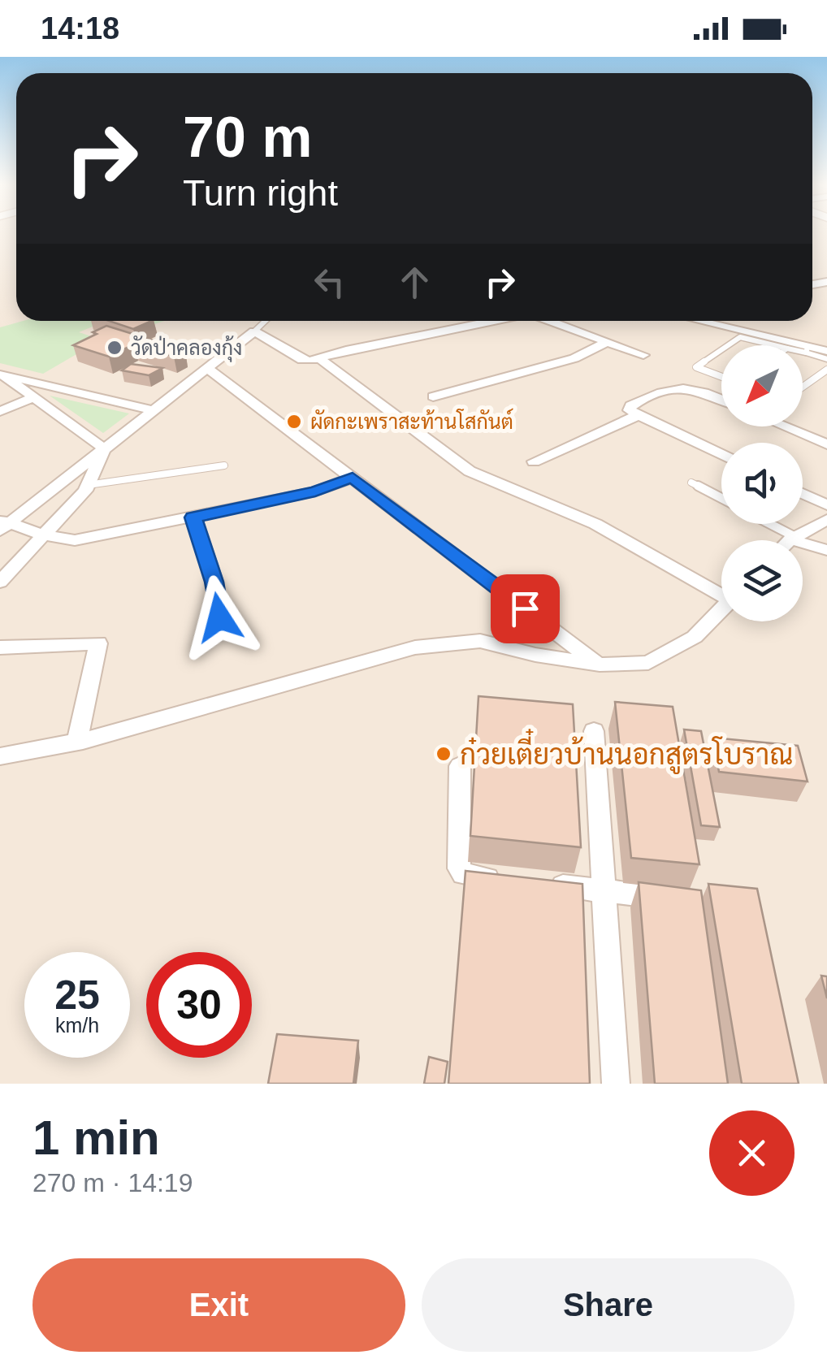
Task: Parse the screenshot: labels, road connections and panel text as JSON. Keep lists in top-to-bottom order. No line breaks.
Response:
{"places":["วัดป่าคลองกุ้ง","ผัดกะเพราสะท้านโสกันต์","ก๋วยเตี๋ยวบ้านนอกสูตรโบราณ"],"north":"bottom left","page":{"status":"14:18","turn":["70 m","Turn right"],"speed":"25 km/h","limit":"30","heading":["1 min","270 m · 14:19"],"buttons":["Exit","Share"]}}
